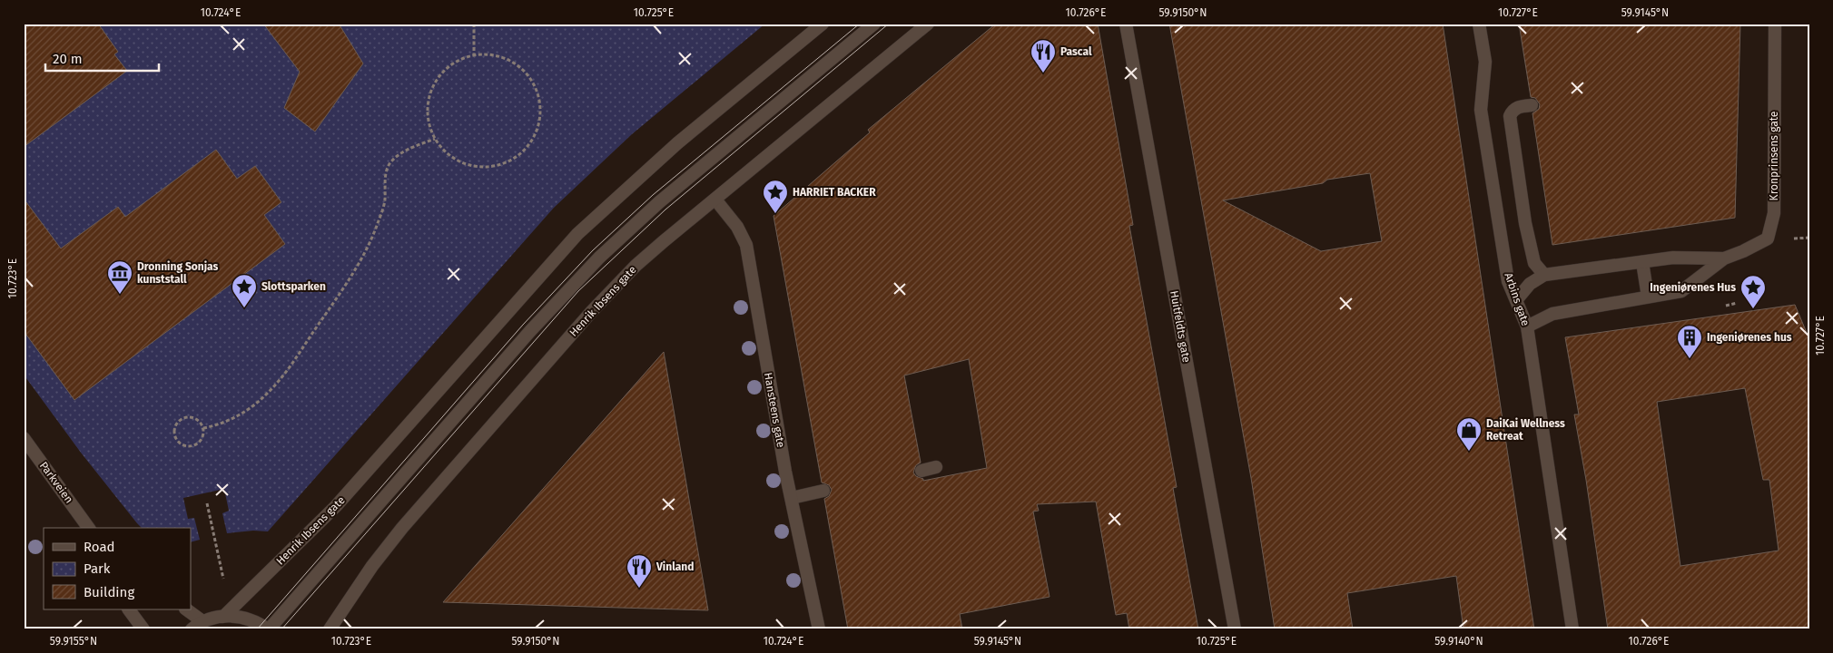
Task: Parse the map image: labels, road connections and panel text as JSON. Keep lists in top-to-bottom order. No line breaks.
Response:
{"streets":{"street":["Kronprinsens gate","Arbins gate","Henrik Ibsens gate","Huitfeldts gate","Hansteens gate","Parkveien"]},"crossings":[["Kronprinsens gate","Arbins gate"],["Henrik Ibsens gate","Hansteens gate"]],"places":{"restaurant":["Pascal","Vinland"],"place":["HARRIET BACKER","Slottsparken","Ingeniørenes Hus"],"museum":["Dronning Sonjas kunststall"],"building":["Ingeniørenes hus"],"shop":["DaiKai Wellness Retreat"]},"legend":["Road","Park","Building"],"scale_bar":"20 m","coordinates":["10.724°E","10.725°E","10.726°E","59.9150°N","10.727°E","59.9145°N","10.723°E","59.9155°N","59.9140°N"]}
